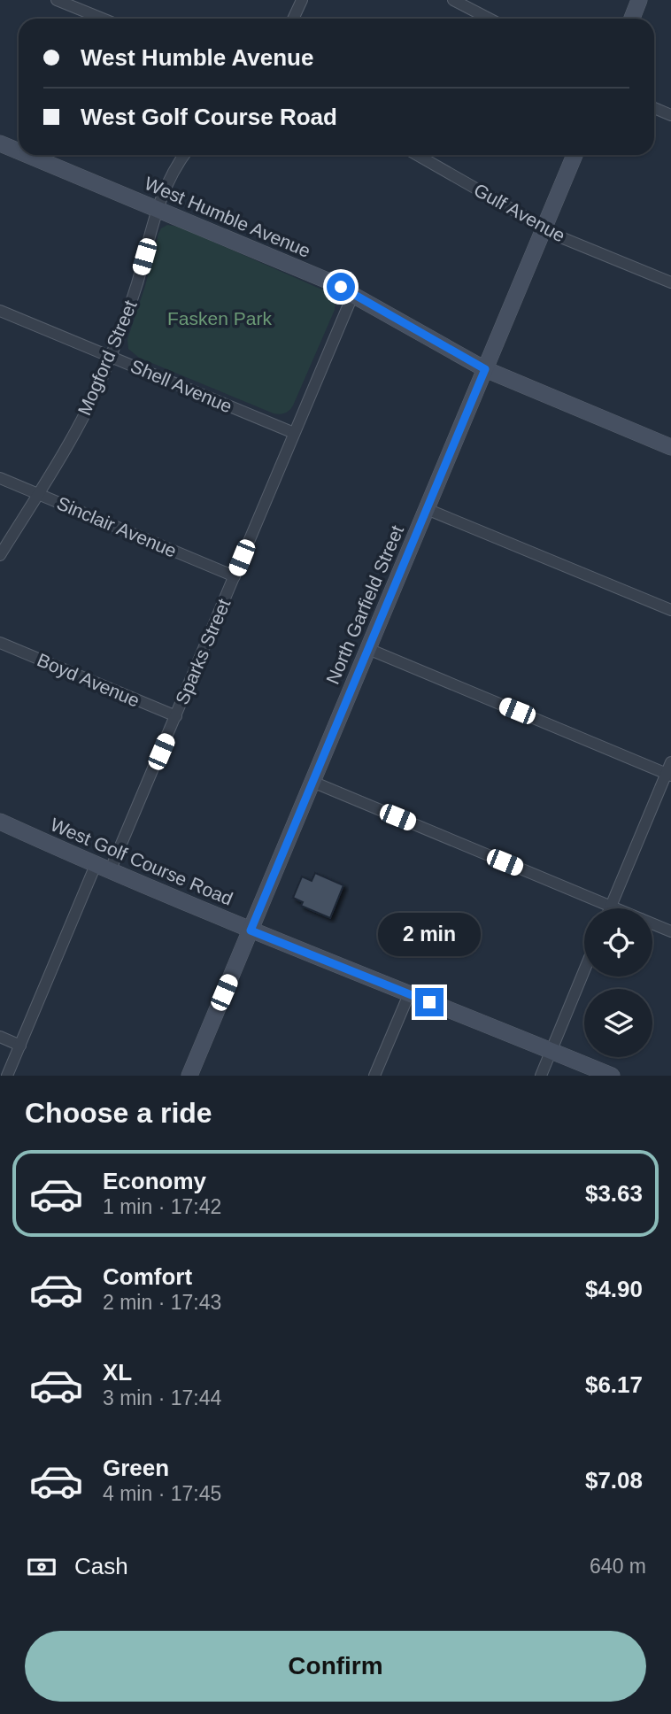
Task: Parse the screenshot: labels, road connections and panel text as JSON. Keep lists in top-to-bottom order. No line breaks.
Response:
{"streets":{"main road":["West Humble Avenue","North Garfield Street","West Golf Course Road"],"street":["Gulf Avenue","Mogford Street","Shell Avenue","Sinclair Avenue","Sparks Street","Boyd Avenue"]},"crossings":[["Gulf Avenue","North Garfield Street"],["West Humble Avenue","Mogford Street"],["West Humble Avenue","North Garfield Street"],["West Humble Avenue","Sparks Street"],["Mogford Street","Shell Avenue"],["Mogford Street","Sinclair Avenue"],["Shell Avenue","Sparks Street"],["Sinclair Avenue","Sparks Street"],["North Garfield Street","West Golf Course Road"],["Sparks Street","Boyd Avenue"],["Sparks Street","West Golf Course Road"]],"parks":["Fasken Park"],"page":{"banner":["West Humble Avenue","West Golf Course Road"],"bubble":"2 min","heading":"Choose a ride","list":[{"name":"Economy","note":"1 min · 17:42","value":"$3.63"},{"name":"Comfort","note":"2 min · 17:43","value":"$4.90"},{"name":"XL","note":"3 min · 17:44","value":"$6.17"},{"name":"Green","note":"4 min · 17:45","value":"$7.08"}],"pay":["Cash","640 m"],"buttons":"Confirm"}}
